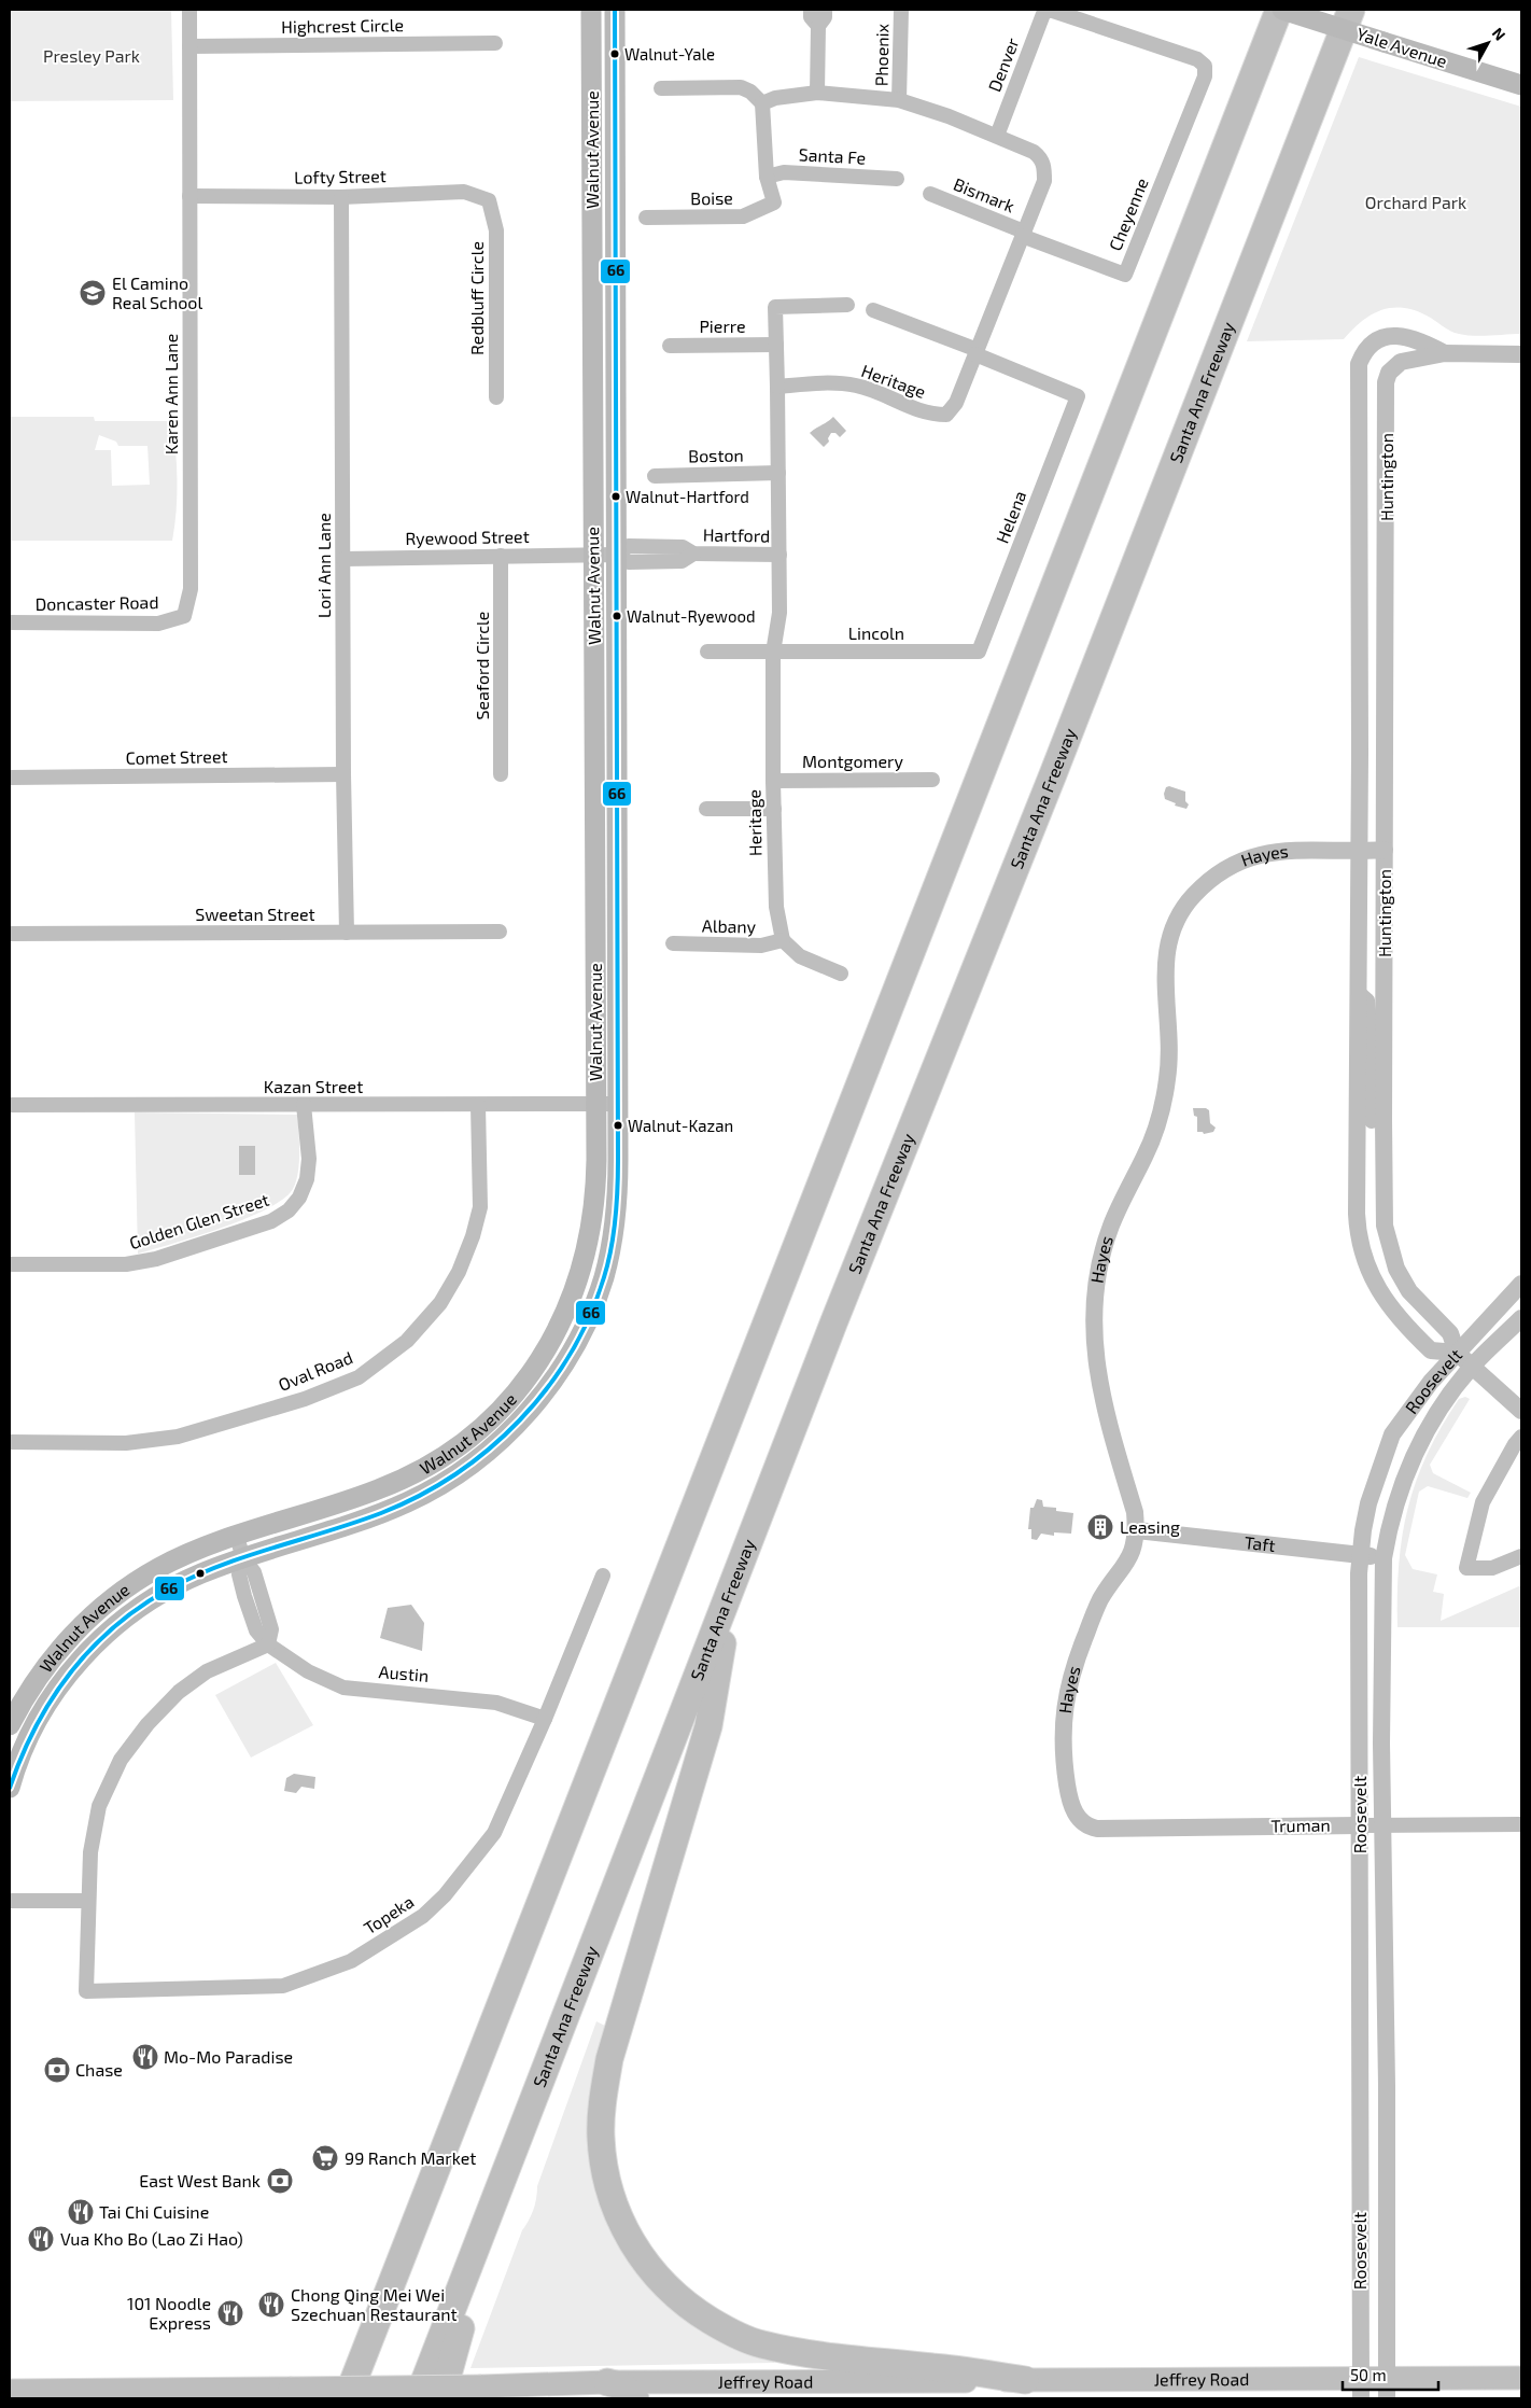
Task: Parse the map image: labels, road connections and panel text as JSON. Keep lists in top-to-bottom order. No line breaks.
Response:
{"streets":{"highway":["Santa Ana Freeway"],"main road":["Yale Avenue","Walnut Avenue","Jeffrey Road"],"street":["Highcrest Circle","Phoenix","Denver","Santa Fe","Lofty Street","Bismark","Boise","Cheyenne","Redbluff Circle","Pierre","Heritage","Karen Ann Lane","Boston","Huntington","Helena","Hartford","Ryewood Street","Lori Ann Lane","Doncaster Road","Lincoln","Seaford Circle","Comet Street","Montgomery","Hayes","Sweetan Street","Albany","Kazan Street","Golden Glen Street","Oval Road","Roosevelt","Taft","Austin","Truman","Topeka"]},"crossings":[["Highcrest Circle","Karen Ann Lane"],["Phoenix","Heritage"],["Denver","Cheyenne"],["Denver","Heritage"],["Walnut Avenue","Hartford"],["Walnut Avenue","Ryewood Street"],["Walnut Avenue","Kazan Street"],["Santa Fe","Boise"],["Lofty Street","Redbluff Circle"],["Lofty Street","Karen Ann Lane"],["Lofty Street","Lori Ann Lane"],["Bismark","Cheyenne"],["Bismark","Heritage"],["Cheyenne","Heritage"],["Heritage","Boston"],["Heritage","Helena"],["Heritage","Hartford"],["Heritage","Lincoln"],["Heritage","Montgomery"],["Heritage","Albany"],["Karen Ann Lane","Doncaster Road"],["Huntington","Hayes"],["Huntington","Roosevelt"],["Helena","Lincoln"],["Hartford","Ryewood Street"],["Ryewood Street","Lori Ann Lane"],["Ryewood Street","Seaford Circle"],["Lori Ann Lane","Comet Street"],["Lori Ann Lane","Sweetan Street"],["Hayes","Taft"],["Hayes","Truman"],["Kazan Street","Golden Glen Street"],["Kazan Street","Oval Road"],["Roosevelt","Taft"],["Roosevelt","Truman"],["Roosevelt","Jeffrey Road"],["Austin","Topeka"]],"parks":["Presley Park","Orchard Park"],"places":{"other":["Walnut-Yale","Walnut-Hartford","Walnut-Ryewood","Walnut-Kazan"],"school or university":["El Camino Real School"],"building":["Leasing"],"restaurant":["Mo-Mo Paradise","Tai Chi Cuisine","Vua Kho Bo (Lao Zi Hao)","Chong Qing Mei Wei Szechuan Restaurant","101 Noodle Express"],"bank":["Chase","East West Bank"],"supermarket":["99 Ranch Market"]},"lines":["transit line 66"],"scale_bar":"50 m","north":"top right"}
